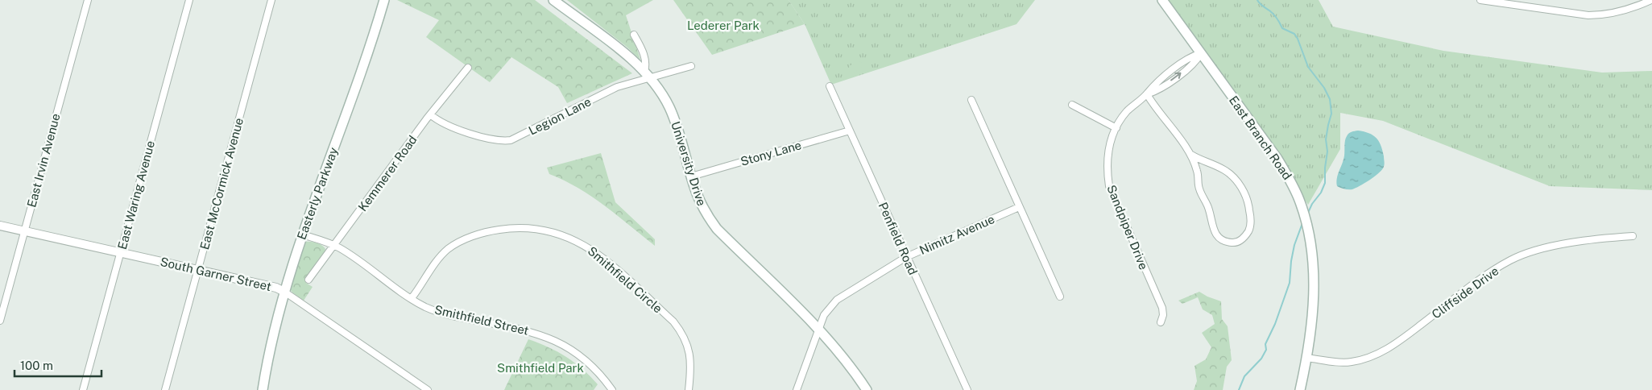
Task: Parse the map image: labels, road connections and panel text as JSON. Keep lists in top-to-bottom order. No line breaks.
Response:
{"streets":{"main road":["East Branch Road","University Drive","Easterly Parkway"],"street":["Legion Lane","Stony Lane","East Irvin Avenue","Kemmerer Road","East McCormick Avenue","East Waring Avenue","Sandpiper Drive","Nimitz Avenue","Penfield Road","South Garner Street","Smithfield Circle","Cliffside Drive","Smithfield Street"]},"crossings":[["Legion Lane","University Drive"],["Legion Lane","Kemmerer Road"],["East Branch Road","Sandpiper Drive"],["East Branch Road","Cliffside Drive"],["Stony Lane","University Drive"],["Stony Lane","Penfield Road"],["East Irvin Avenue","South Garner Street"],["University Drive","Nimitz Avenue"],["Kemmerer Road","Smithfield Street"],["East McCormick Avenue","South Garner Street"],["Easterly Parkway","South Garner Street"],["Easterly Parkway","Smithfield Street"],["East Waring Avenue","South Garner Street"],["Nimitz Avenue","Penfield Road"],["Smithfield Circle","Smithfield Street"]],"parks":["Lederer Park","Smithfield Park"],"scale_bar":"100 m"}
